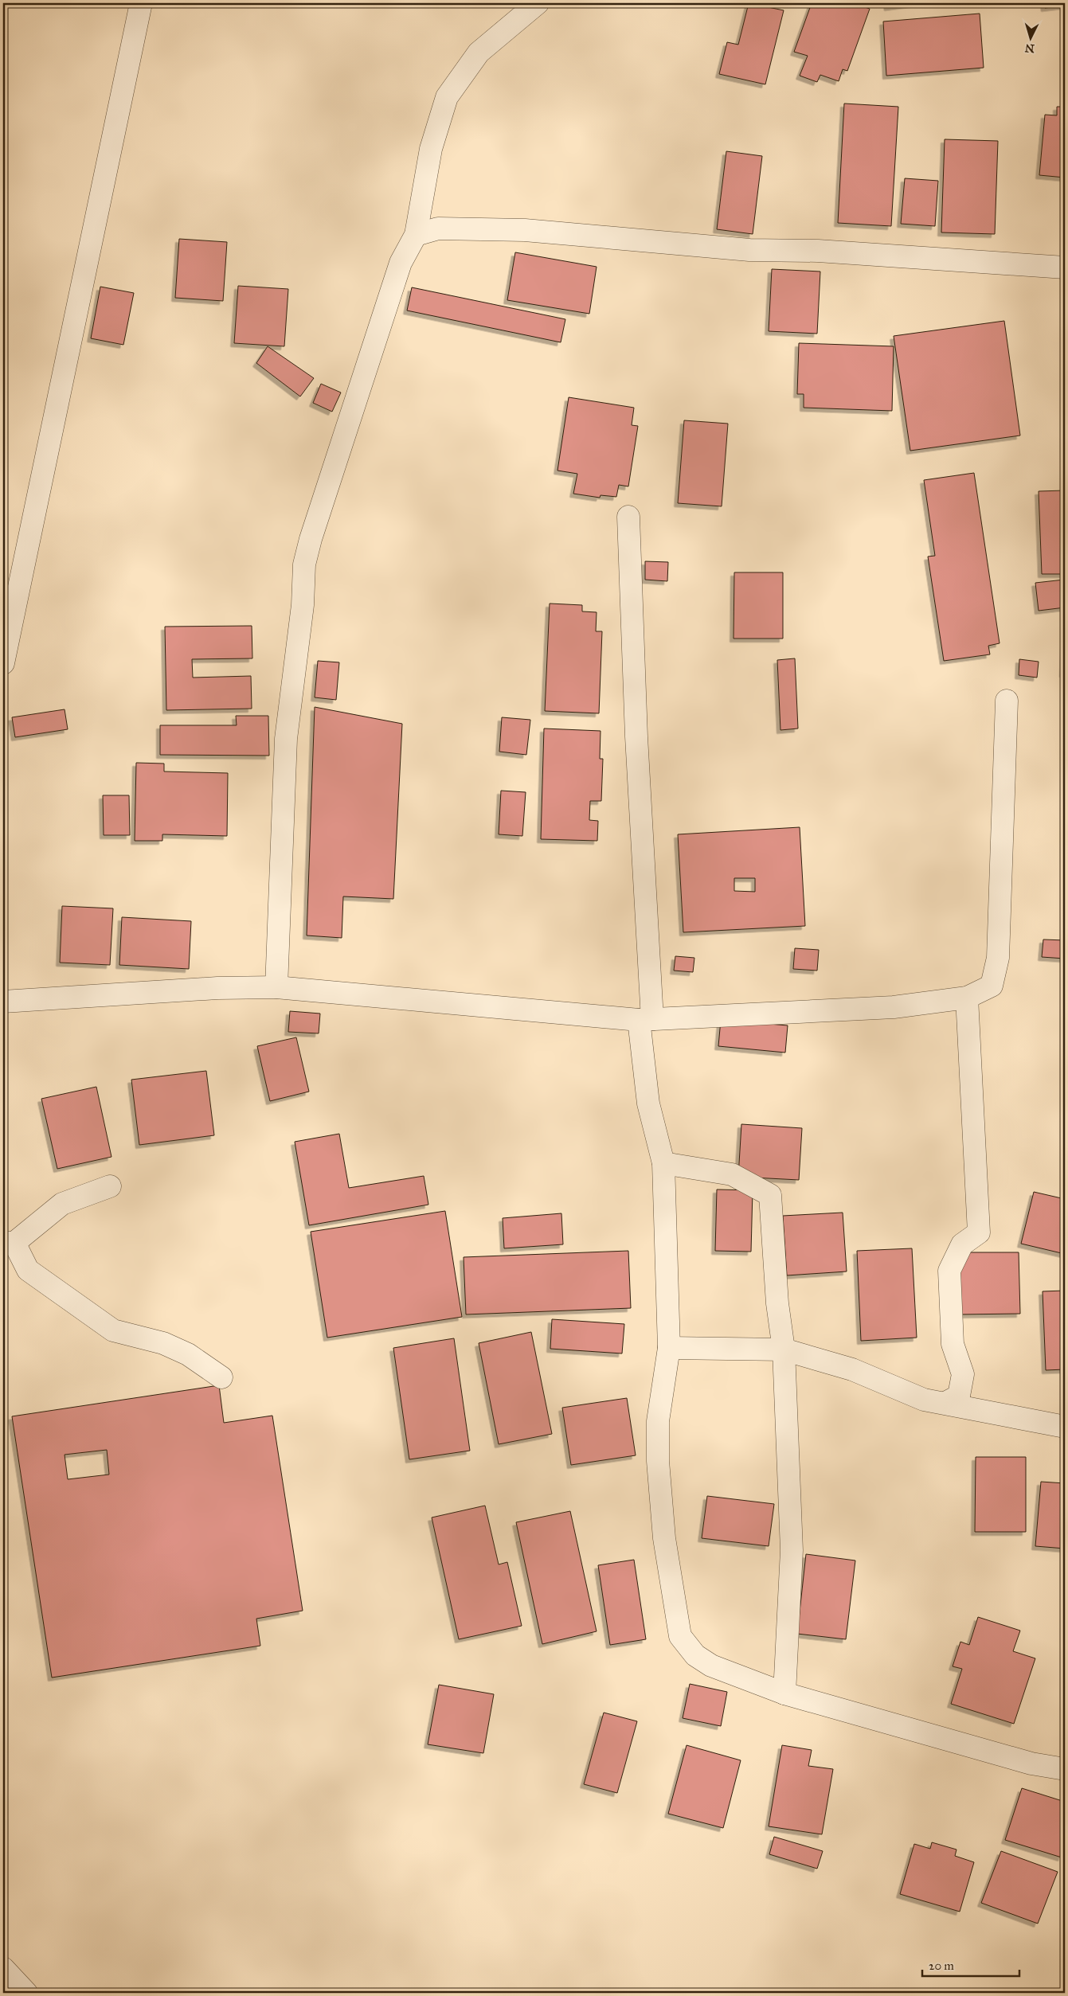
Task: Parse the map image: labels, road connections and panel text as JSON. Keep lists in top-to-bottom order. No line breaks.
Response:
{"scale_bar":"20 m","north":"bottom"}
